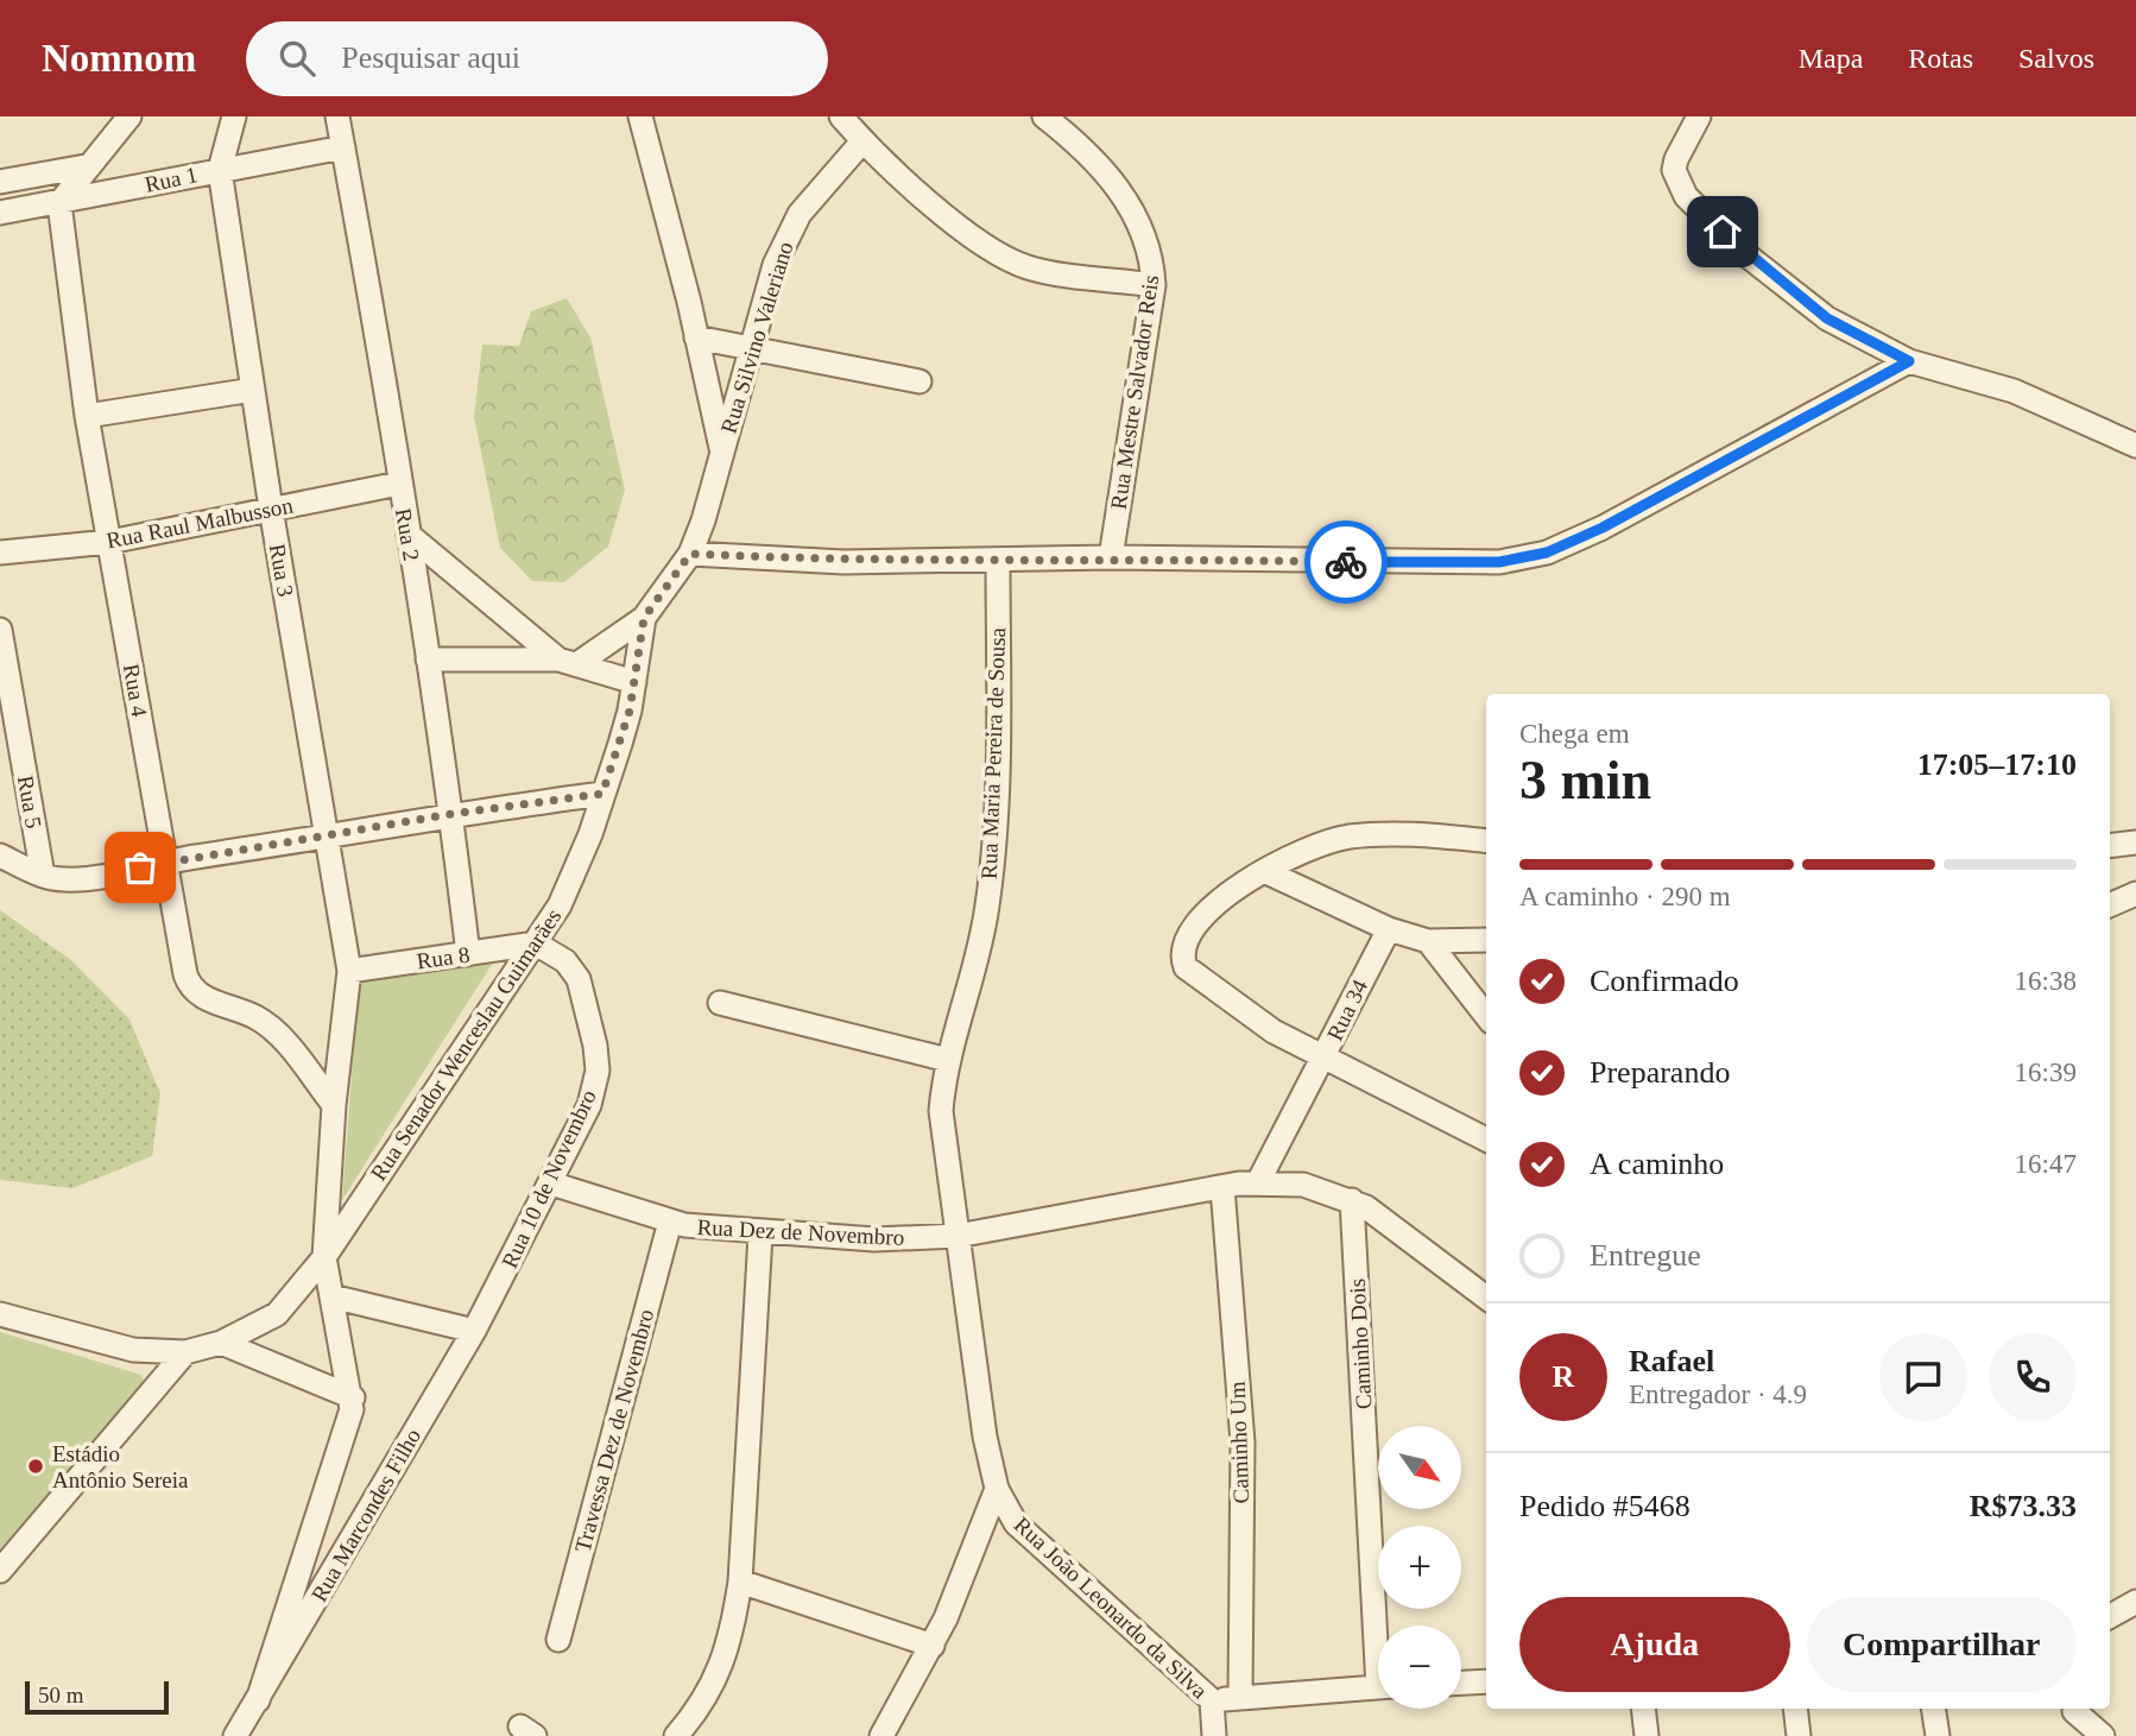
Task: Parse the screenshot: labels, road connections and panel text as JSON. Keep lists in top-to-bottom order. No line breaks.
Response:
{"streets":{"street":["Rua 1","Rua Silvino Valeriano","Rua Mestre Salvador Reis","Rua Raul Malbusson","Rua 2","Rua 3","Rua 4","Rua Maria Pereira de Sousa","Rua 5","Rua 8","Rua 34","Rua Senador Wenceslau Guimarães","Rua 10 de Novembro","Rua Dez de Novembro","Caminho Dois","Travessa Dez de Novembro","Caminho Um","Rua Marcondes Filho","Rua João Leonardo da Silva"]},"crossings":[["Rua 1","Rua 2"],["Rua 1","Rua 3"],["Rua 1","Rua 4"],["Rua Silvino Valeriano","Rua Senador Wenceslau Guimarães"],["Rua Raul Malbusson","Rua 2"],["Rua Raul Malbusson","Rua 3"],["Rua Raul Malbusson","Rua 4"],["Rua 2","Rua 8"],["Rua 3","Rua 4"],["Rua 3","Rua 8"],["Rua 3","Rua Senador Wenceslau Guimarães"],["Rua Maria Pereira de Sousa","Rua Dez de Novembro"],["Rua Maria Pereira de Sousa","Rua João Leonardo da Silva"],["Rua 8","Rua Senador Wenceslau Guimarães"],["Rua 8","Rua 10 de Novembro"],["Rua 34","Rua Dez de Novembro"],["Rua Senador Wenceslau Guimarães","Rua 10 de Novembro"],["Rua 10 de Novembro","Rua Dez de Novembro"],["Rua 10 de Novembro","Rua Marcondes Filho"],["Rua Dez de Novembro","Caminho Dois"],["Rua Dez de Novembro","Travessa Dez de Novembro"],["Rua Dez de Novembro","Caminho Um"],["Rua Dez de Novembro","Rua João Leonardo da Silva"]],"places":["Estádio Antônio Sereia"],"scale_bar":"50 m","north":"bottom right","page":{"header":"Nomnom","search":"Pesquisar aqui","nav":["Mapa","Rotas","Salvos"],"heading":["3 min","Chega em","17:05–17:10"],"panel":["Rafael","Entregador · 4.9","Pedido #5468","R$73.33"],"bar":"A caminho · 290 m","list":[["Confirmado","16:38"],["Preparando","16:39"],["A caminho","16:47"],"Entregue"],"round":"R","map_buttons":["+","−"],"buttons":["Ajuda","Compartilhar"],"scale":"50 m"}}
